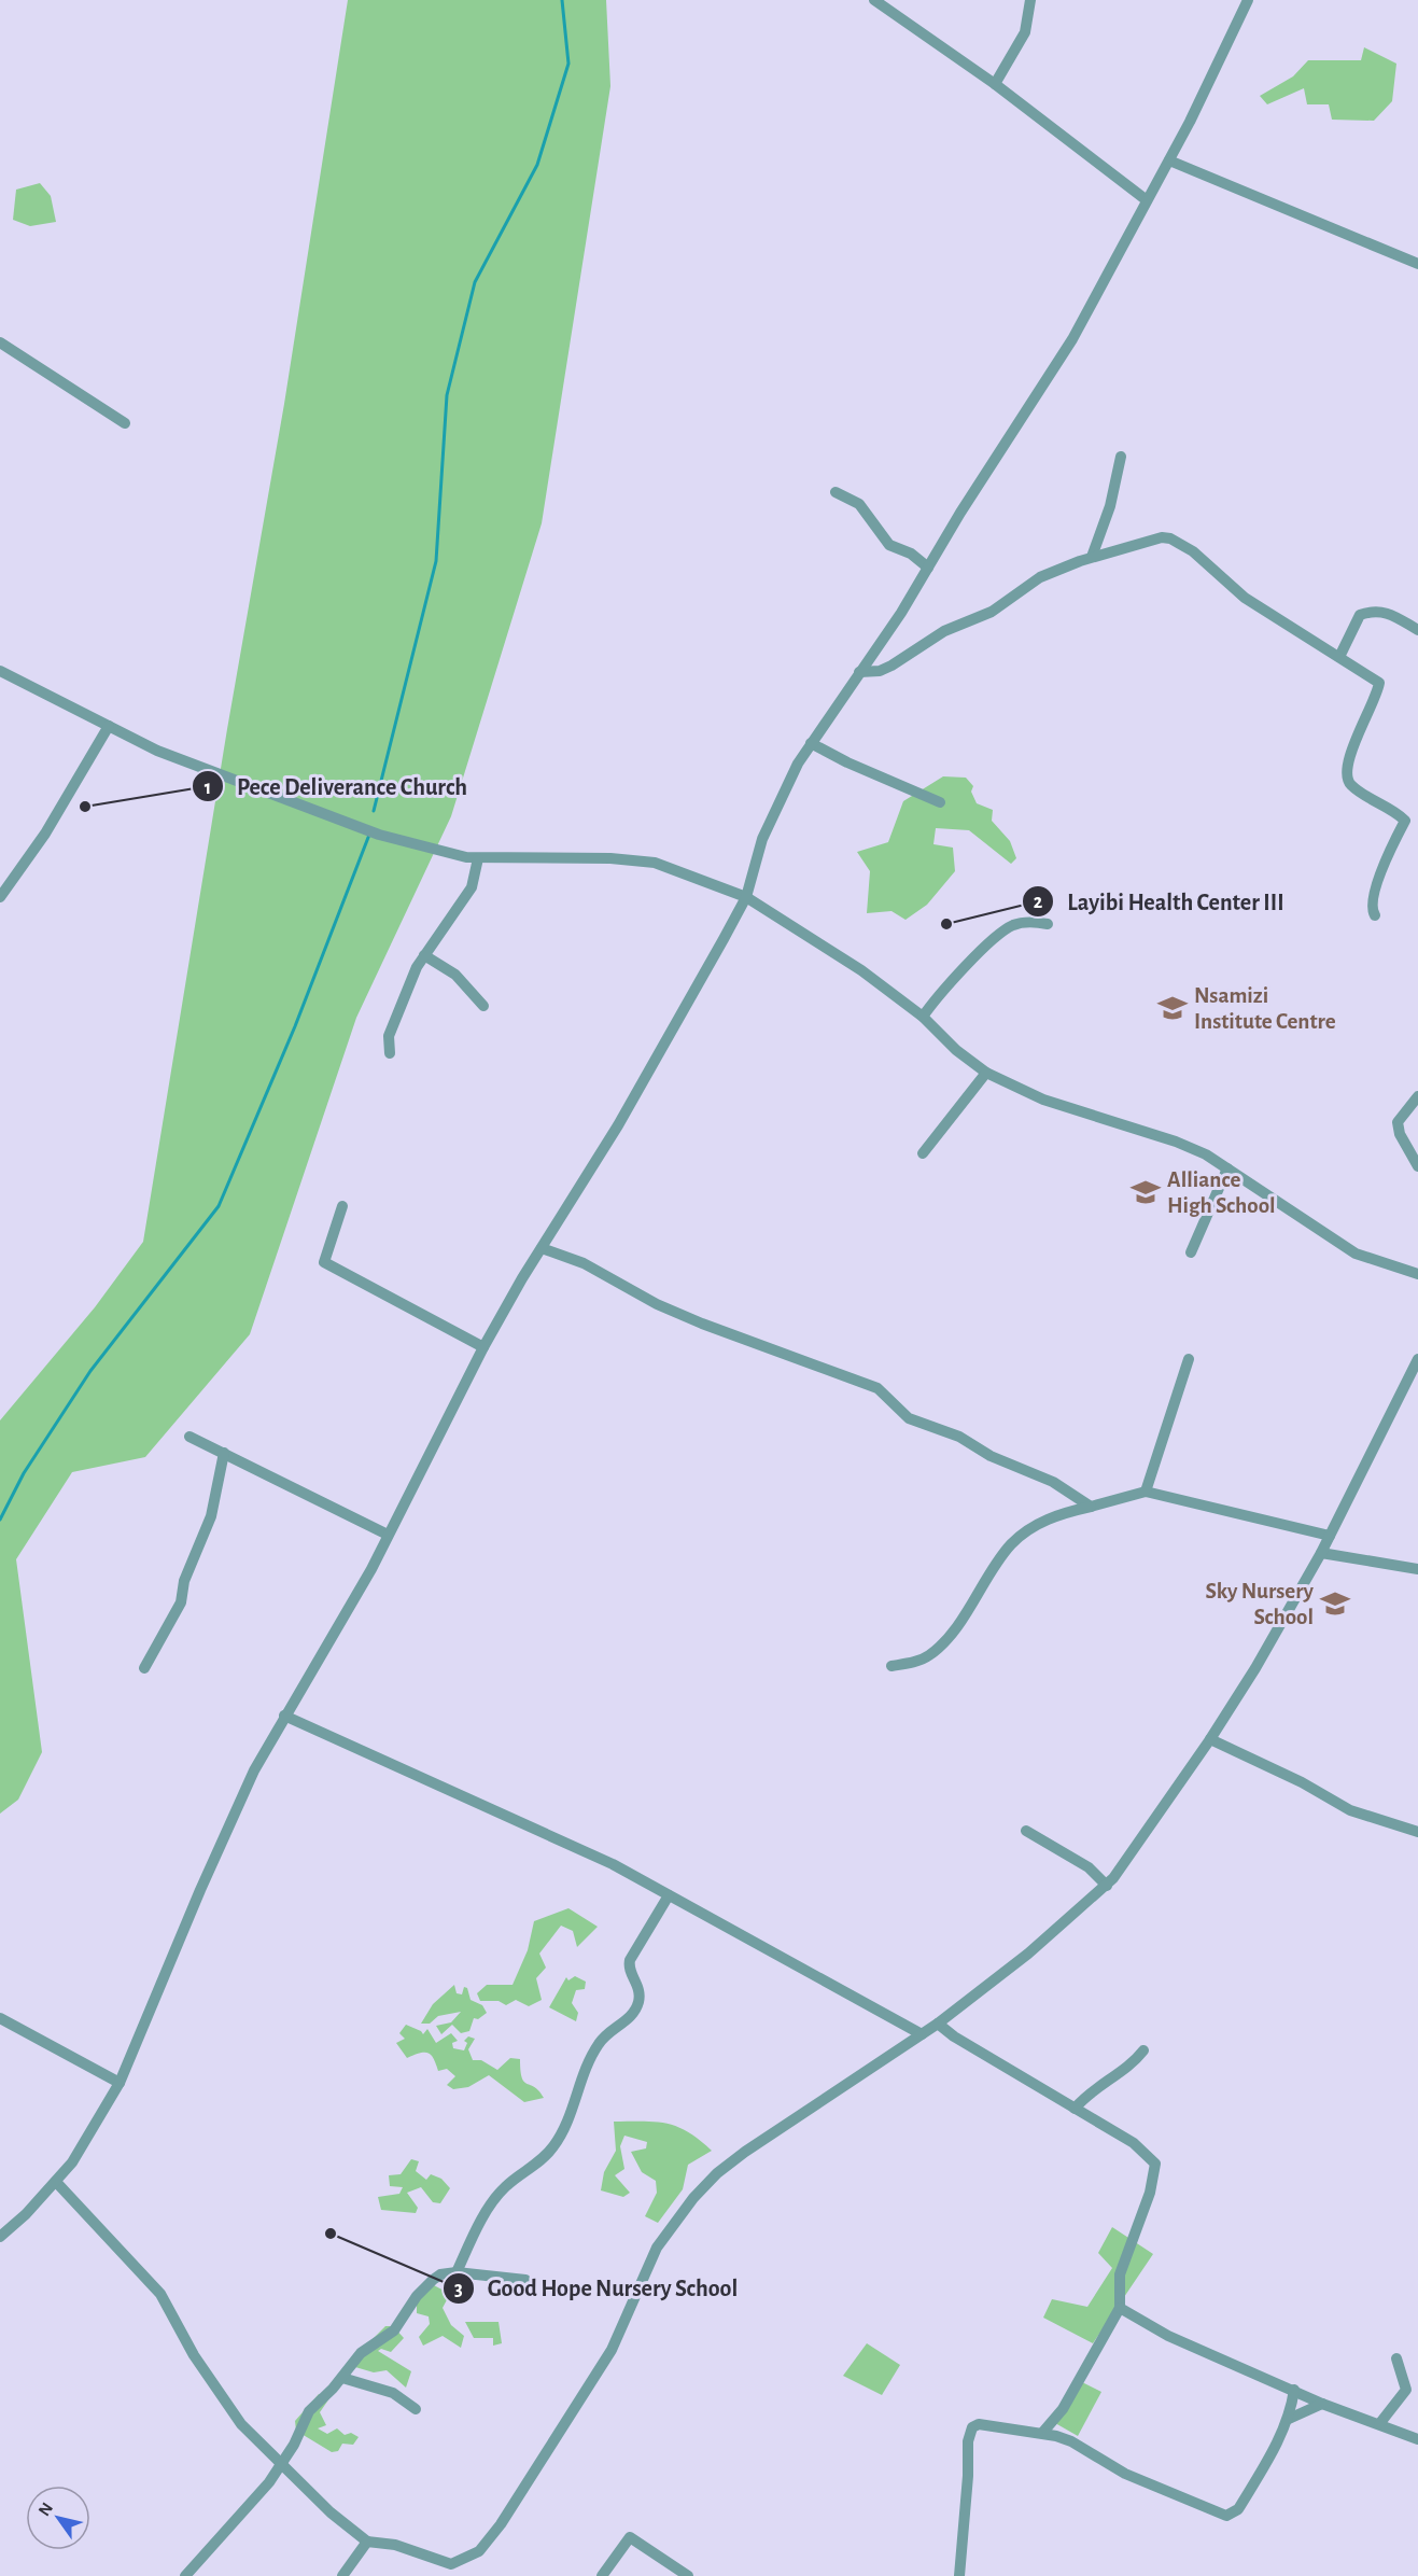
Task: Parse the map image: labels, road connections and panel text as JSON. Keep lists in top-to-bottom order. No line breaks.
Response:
{"places":{"other":["Pece Deliverance Church","Layibi Health Center III","Good Hope Nursery School"],"school or university":["Nsamizi Institute Centre","Alliance High School","Sky Nursery School"]},"north":"top left"}
